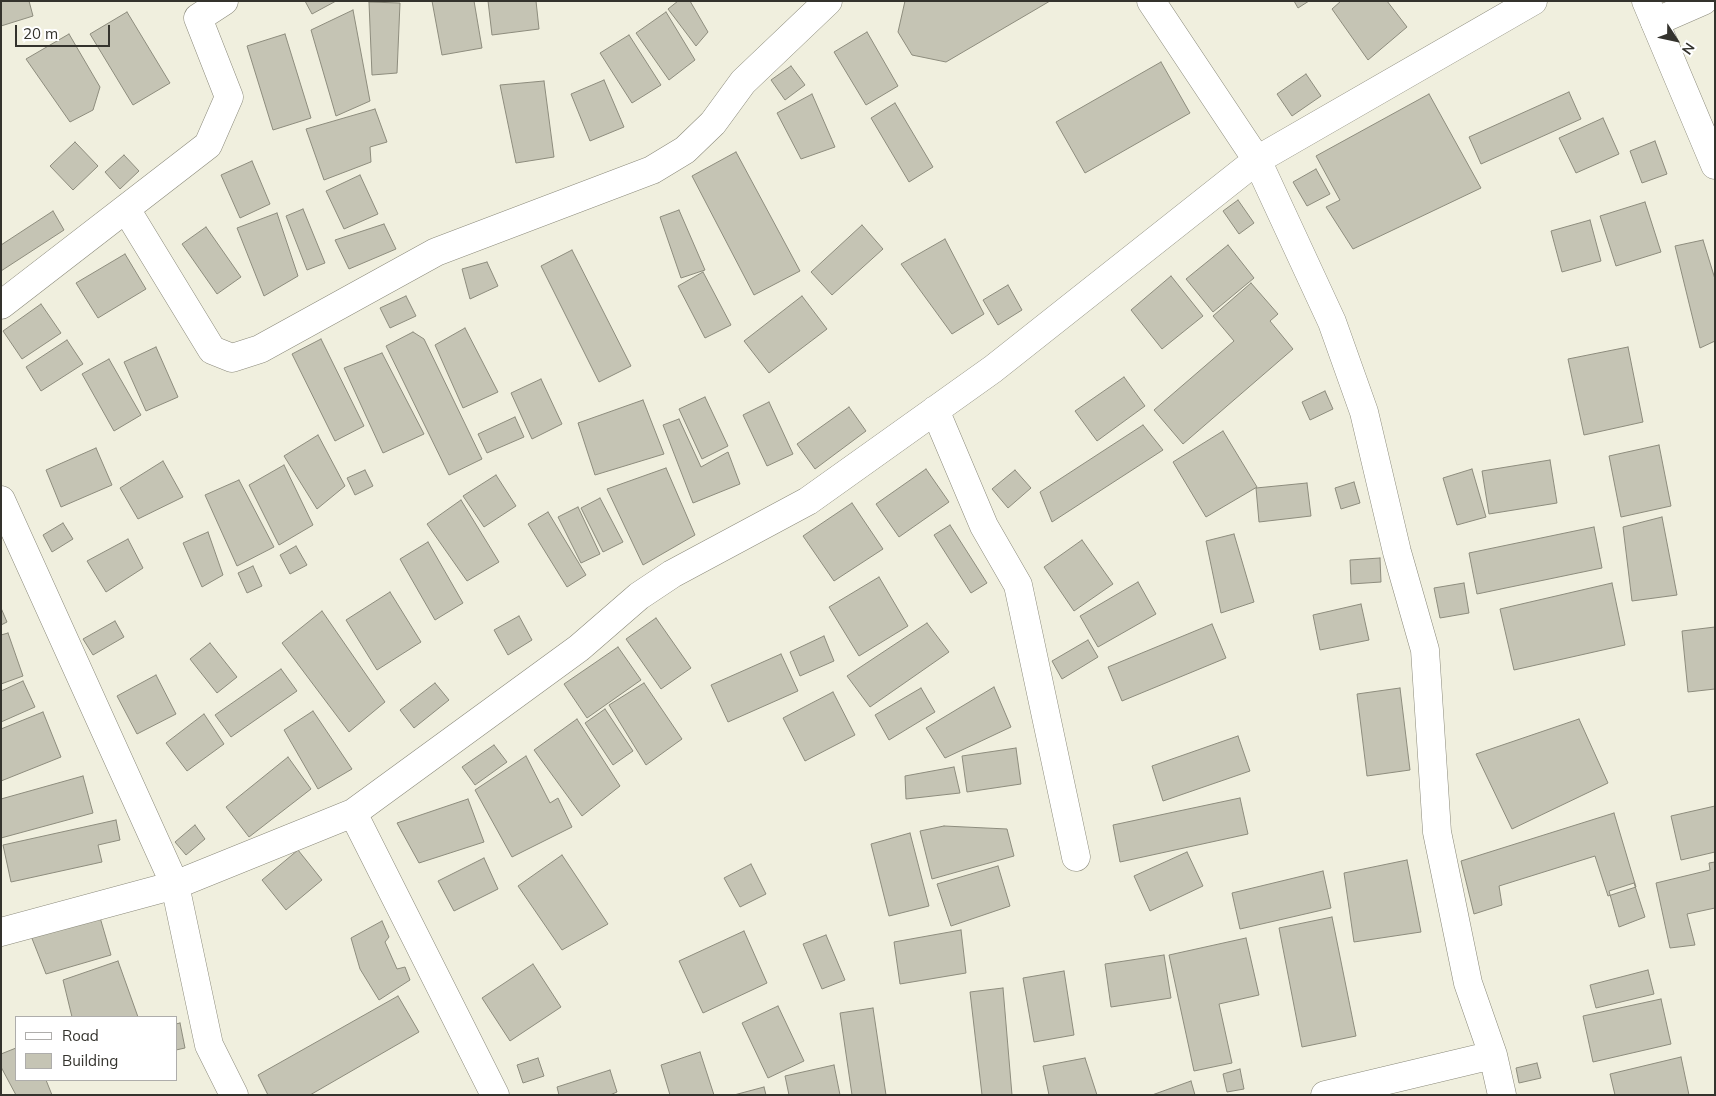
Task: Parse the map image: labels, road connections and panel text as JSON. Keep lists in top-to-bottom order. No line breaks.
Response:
{"legend":["Road","Building"],"scale_bar":"20 m","north":"bottom right"}
